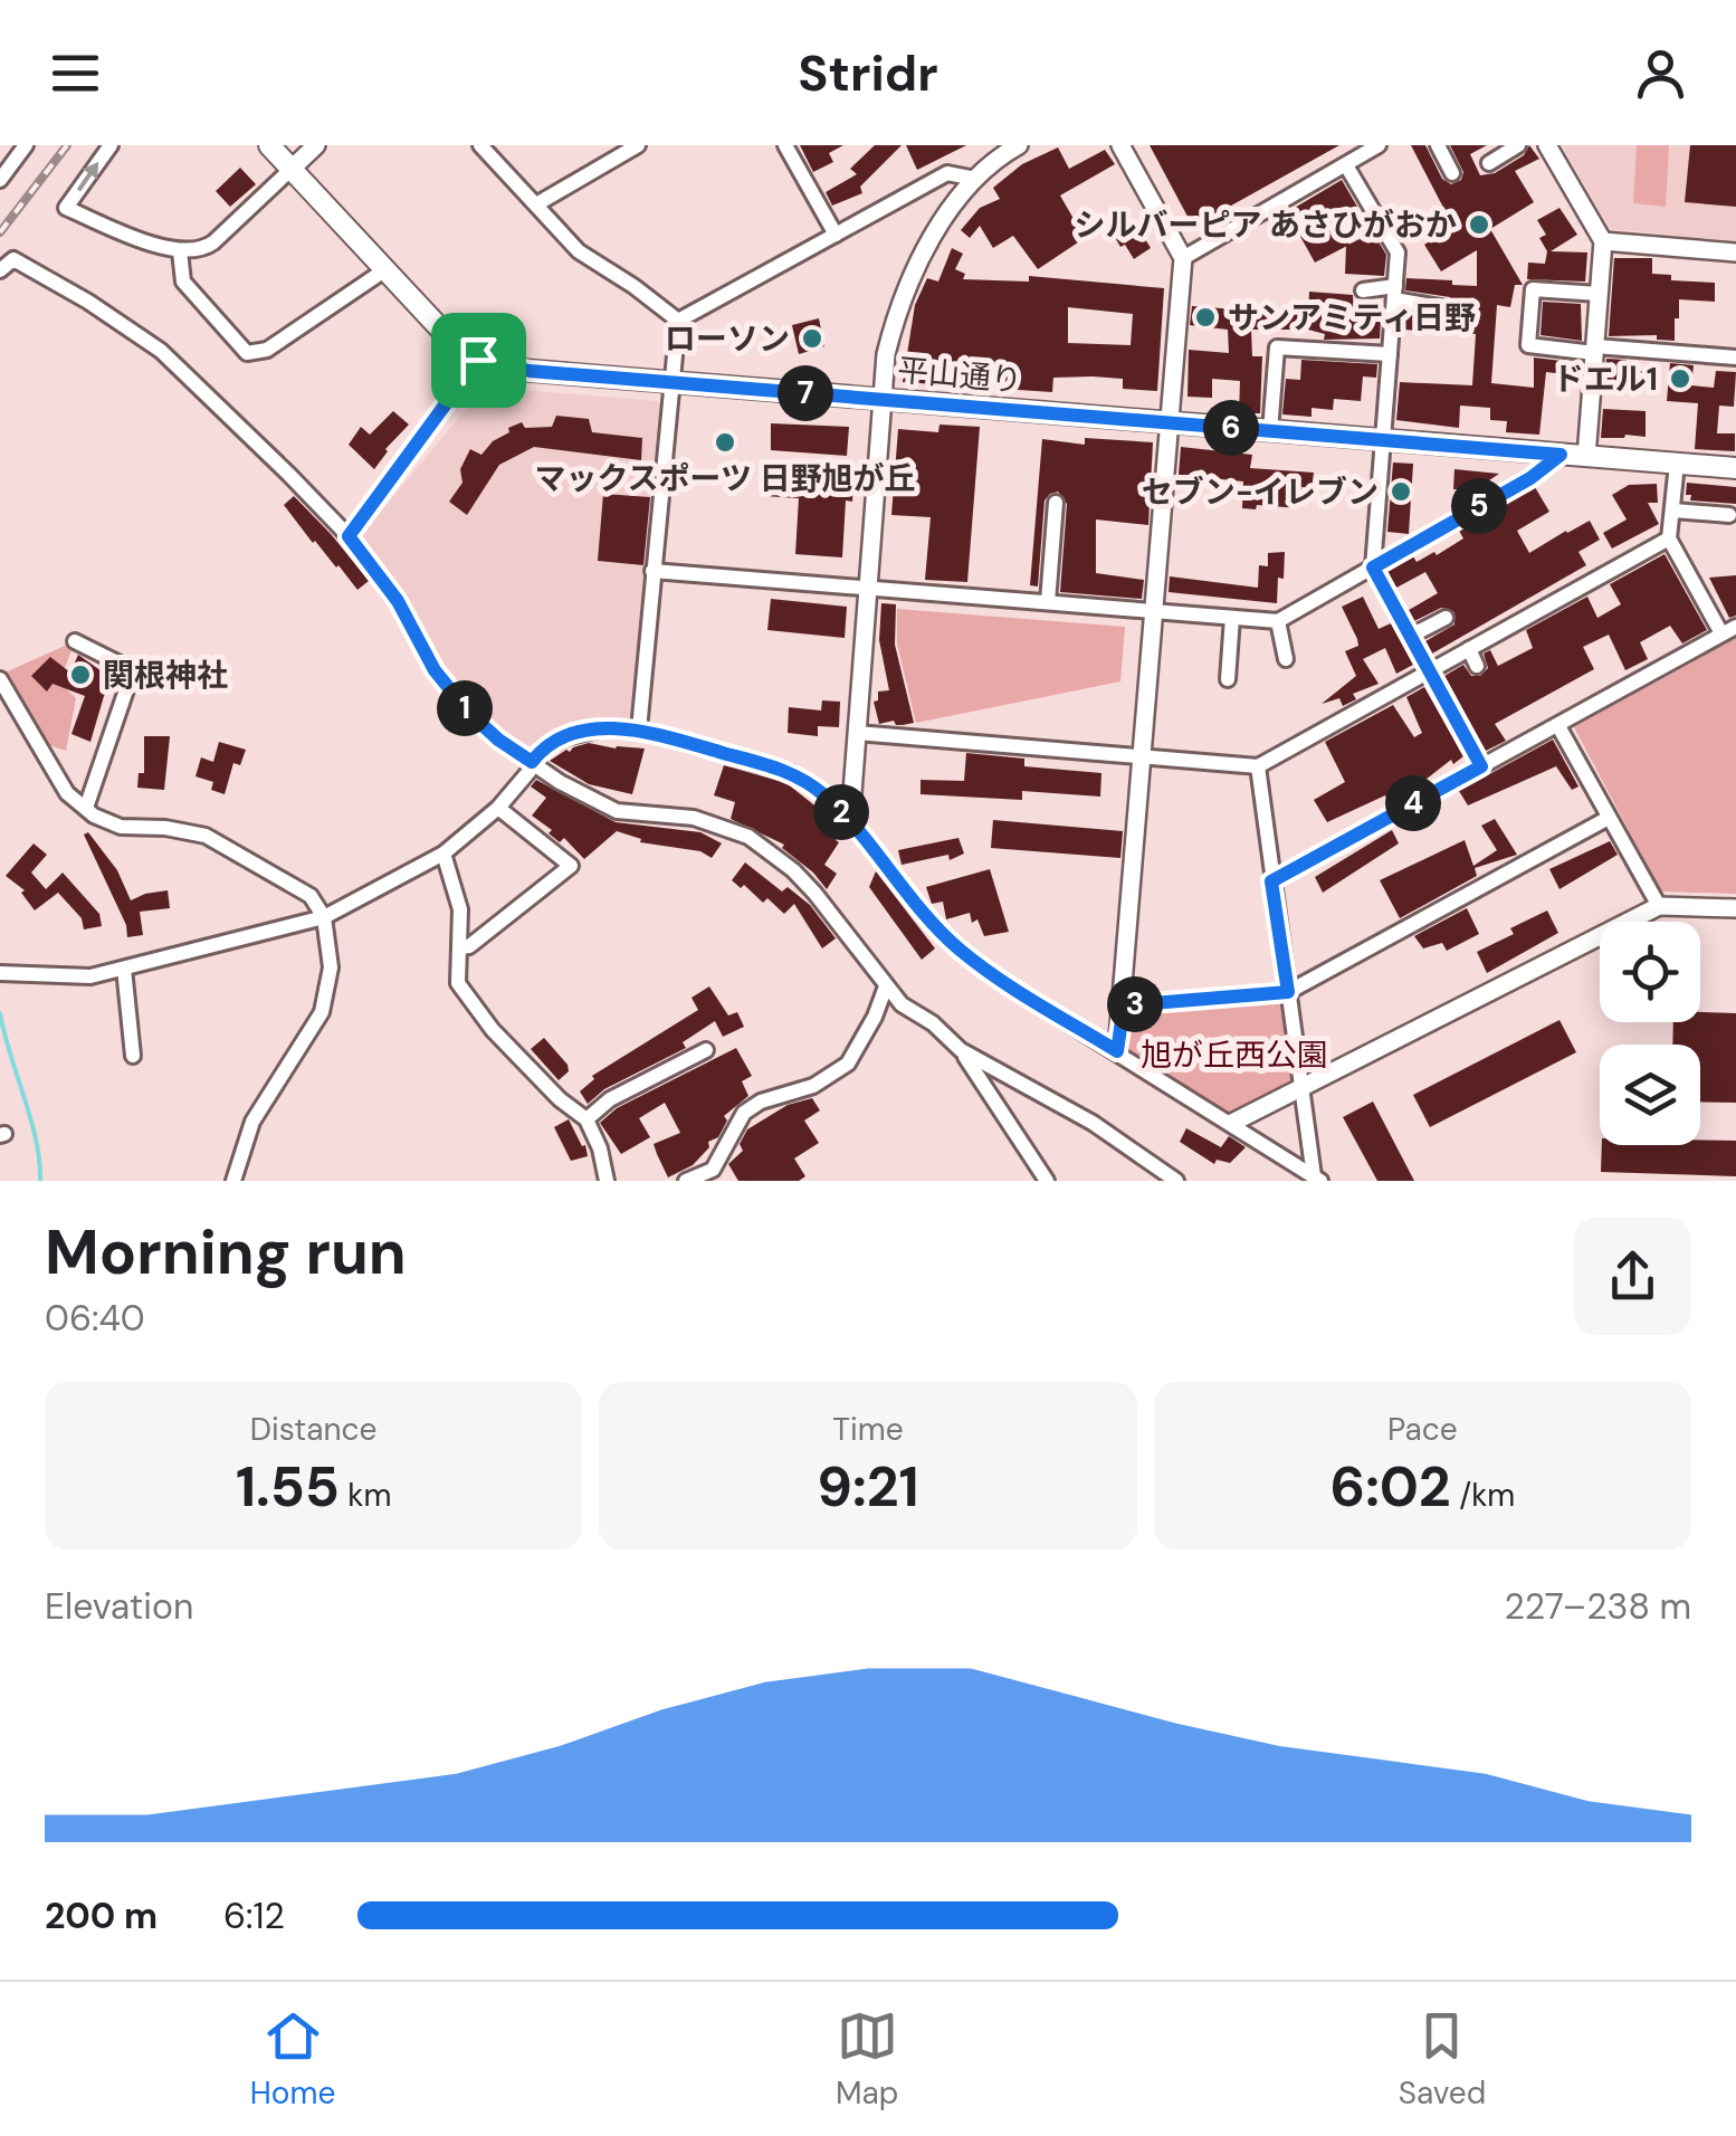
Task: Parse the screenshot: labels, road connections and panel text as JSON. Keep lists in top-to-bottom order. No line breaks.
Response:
{"streets":{"main road":["平山通り"]},"parks":["旭が丘西公園"],"places":["シルバーピア あさひがおか","サンアミティ日野","ローソン","ドエル1","マックスポーツ 日野旭が丘","セブン-イレブン","関根神社"],"page":{"header":"Stridr","pins":["7","6","5","1","4","2","3"],"heading":["Morning run","06:40"],"stats":[["Distance","1.55 km"],["Time","9:21"],["Pace","6:02 /km"]],"chart":["Elevation","227–238 m"],"list":[{"name":"200 m","note":"6:12"}],"tabs":["Home","Map","Saved"]}}
